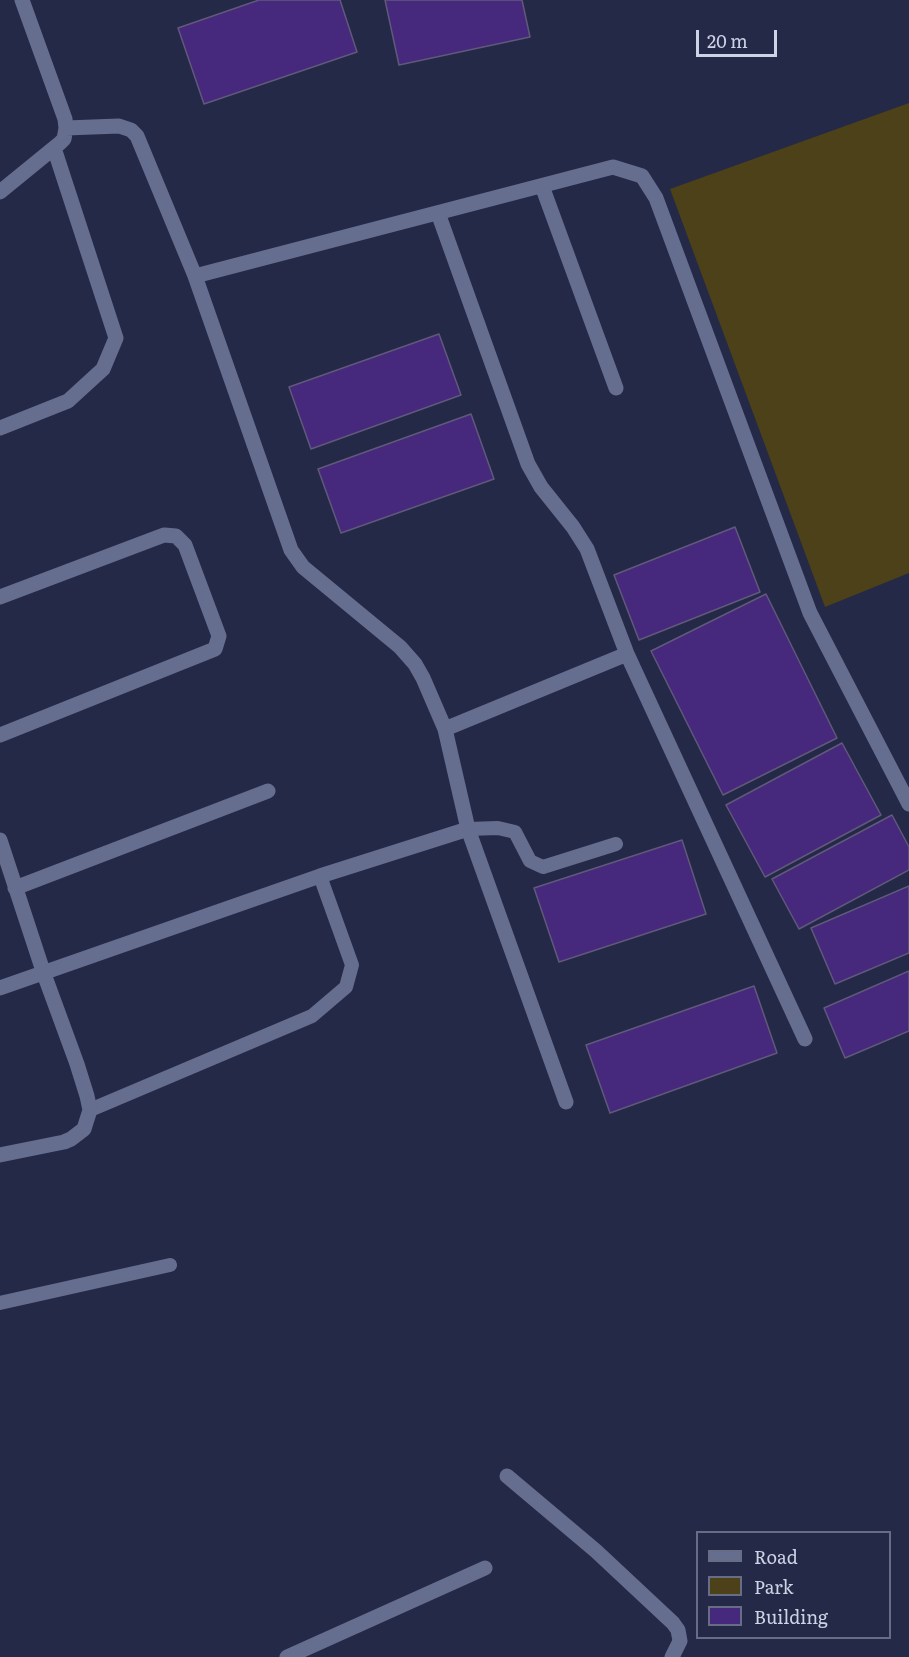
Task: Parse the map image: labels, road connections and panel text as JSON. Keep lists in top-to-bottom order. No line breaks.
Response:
{"legend":["Road","Park","Building"],"scale_bar":"20 m"}
